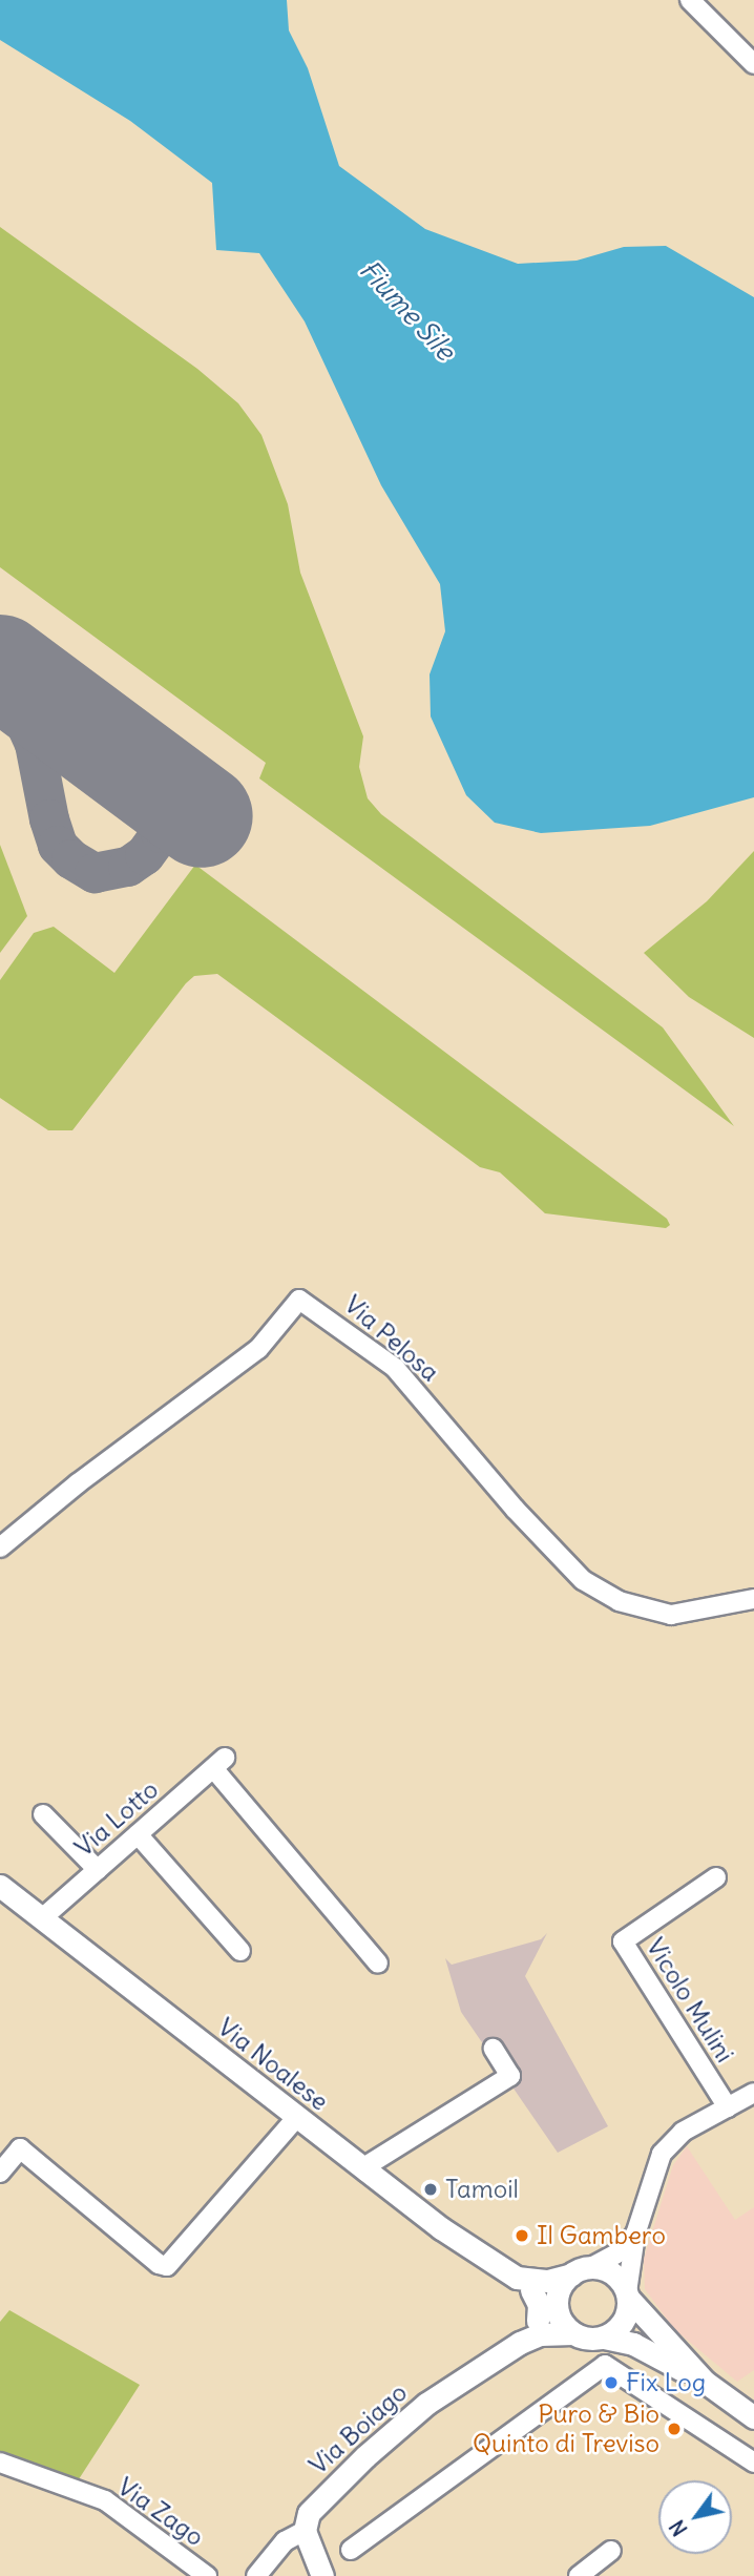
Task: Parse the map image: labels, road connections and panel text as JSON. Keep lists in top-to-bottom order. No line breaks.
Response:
{"streets":{"main road":["Via Noalese","Via Boiago"],"street":["Via Pelosa","Via Lotto","Vicolo Mulini","Via Zago"]},"crossings":[["Via Lotto","Via Noalese"],["Via Noalese","Via Boiago"]],"water":["Fiume Sile"],"places":["Tamoil","Il Gambero","Fix Log","Puro & Bio Quinto di Treviso"],"north":"bottom left"}
